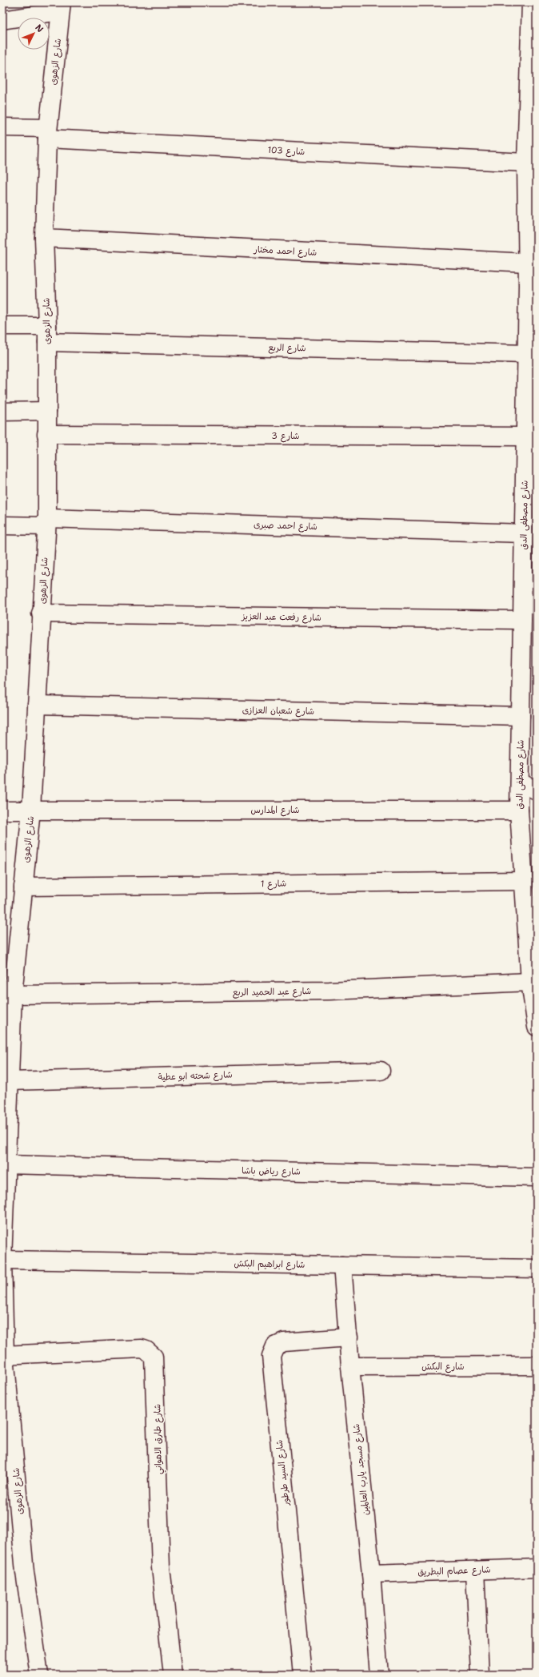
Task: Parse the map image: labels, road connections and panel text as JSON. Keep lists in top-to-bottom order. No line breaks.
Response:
{"streets":{"street":["شارع الزهوى","شارع 103","شارع احمد مختار","شارع الربع","شارع 3","شارع مصطفى الدق","شارع احمد صبرى","شارع رفعت عبد العزيز","شارع شعبان العزازى","شارع المدارس","شارع 1","شارع عبد الحميد الربع","شارع شحته ابو عطية","شارع رياض باشا","شارع ابراهيم البكش","شارع البكش","شارع طارق الاهواني","شارع مسجد يارب العالمين","شارع السيد طرطور","شارع عصام البطريق"]},"crossings":[["شارع الزهوى","شارع 103"],["شارع الزهوى","شارع احمد مختار"],["شارع الزهوى","شارع الربع"],["شارع الزهوى","شارع 3"],["شارع الزهوى","شارع احمد صبرى"],["شارع الزهوى","شارع رفعت عبد العزيز"],["شارع الزهوى","شارع شعبان العزازى"],["شارع الزهوى","شارع المدارس"],["شارع الزهوى","شارع 1"],["شارع الزهوى","شارع عبد الحميد الربع"],["شارع الزهوى","شارع شحته ابو عطية"],["شارع الزهوى","شارع رياض باشا"],["شارع الزهوى","شارع ابراهيم البكش"],["شارع الزهوى","شارع طارق الاهواني"],["شارع 103","شارع مصطفى الدق"],["شارع احمد مختار","شارع مصطفى الدق"],["شارع الربع","شارع مصطفى الدق"],["شارع 3","شارع مصطفى الدق"],["شارع مصطفى الدق","شارع احمد صبرى"],["شارع مصطفى الدق","شارع رفعت عبد العزيز"],["شارع مصطفى الدق","شارع شعبان العزازى"],["شارع مصطفى الدق","شارع المدارس"],["شارع مصطفى الدق","شارع 1"],["شارع مصطفى الدق","شارع عبد الحميد الربع"],["شارع ابراهيم البكش","شارع مسجد يارب العالمين"],["شارع البكش","شارع مسجد يارب العالمين"],["شارع مسجد يارب العالمين","شارع السيد طرطور"],["شارع مسجد يارب العالمين","شارع عصام البطريق"]],"north":"top right"}
